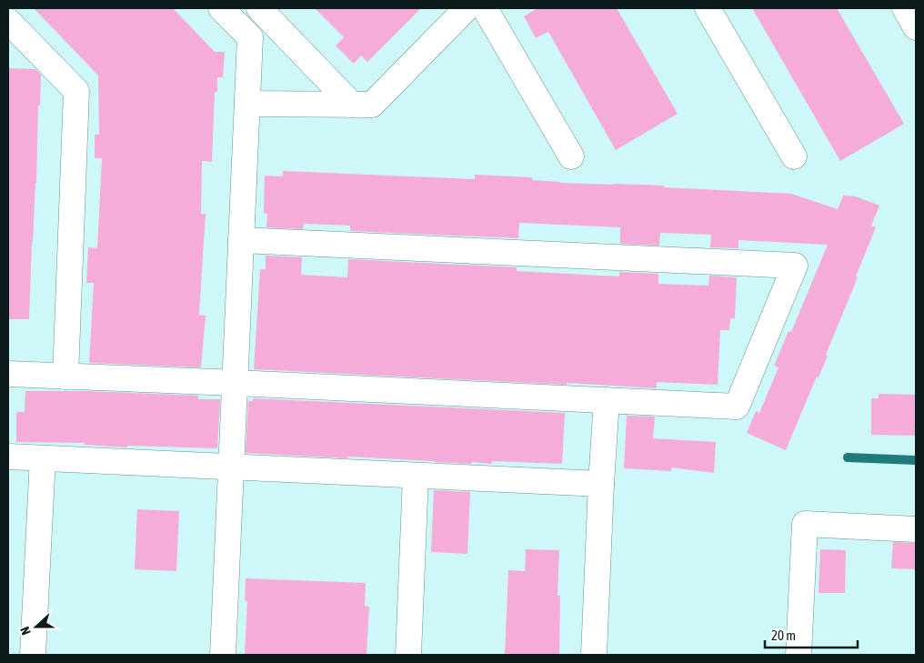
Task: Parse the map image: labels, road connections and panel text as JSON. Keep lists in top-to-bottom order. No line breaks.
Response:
{"scale_bar":"20 m","north":"left"}
